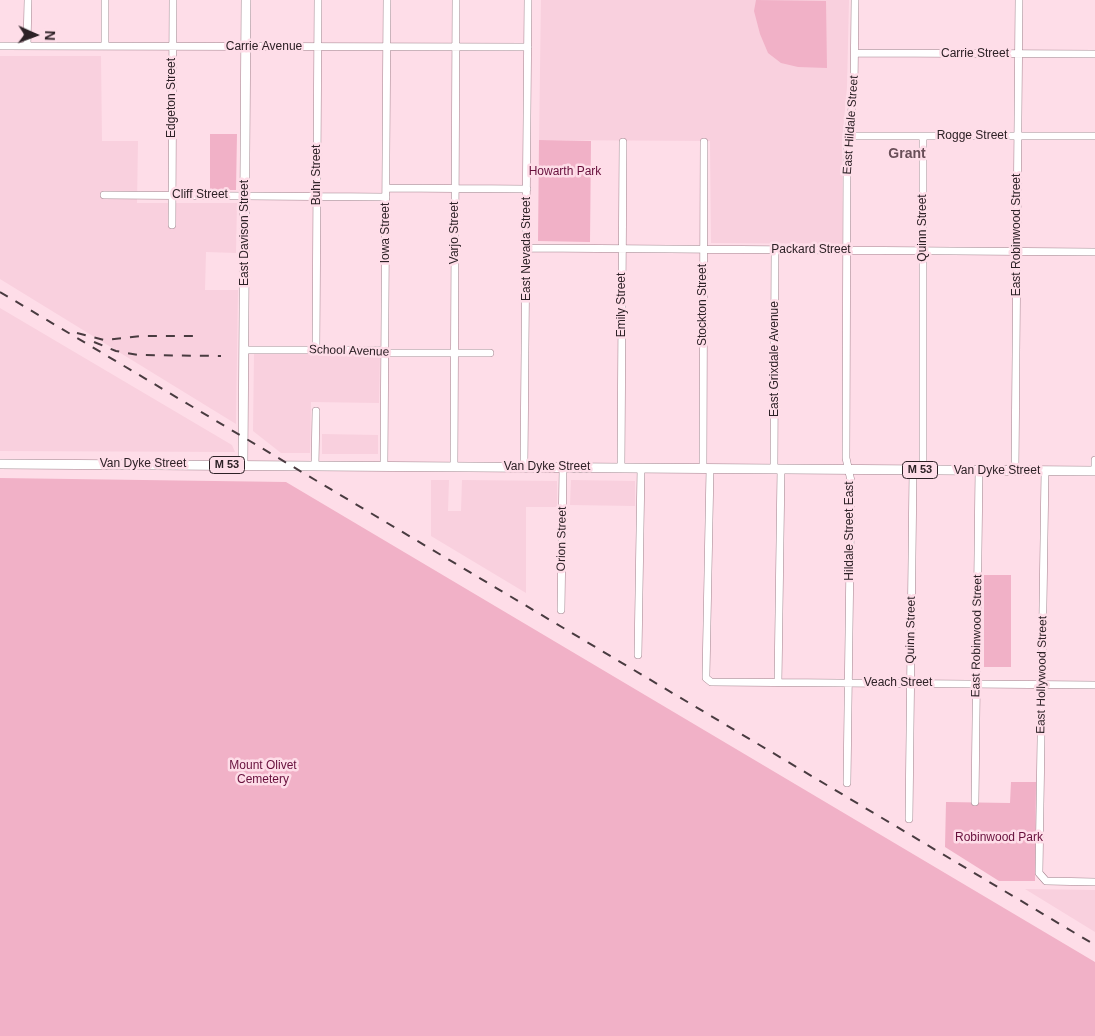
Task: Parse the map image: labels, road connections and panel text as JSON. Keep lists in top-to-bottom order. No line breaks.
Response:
{"streets":{"main road":["East Davison Street","Van Dyke Street","M 53"],"street":["Carrie Avenue","Carrie Street","Edgeton Street","East Hildale Street","Rogge Street","Buhr Street","Cliff Street","Quinn Street","Iowa Street","Varjo Street","East Robinwood Street","East Nevada Street","Packard Street","Emily Street","Stockton Street","School Avenue","East Grixdale Avenue","Hildale Street East","Orion Street","East Hollywood Street","Veach Street"]},"crossings":[["Carrie Avenue","Edgeton Street"],["Carrie Avenue","Buhr Street"],["Carrie Avenue","East Davison Street"],["Carrie Avenue","Iowa Street"],["Carrie Avenue","Varjo Street"],["Carrie Avenue","East Nevada Street"],["Carrie Street","East Hildale Street"],["Carrie Street","East Robinwood Street"],["Edgeton Street","Cliff Street"],["East Hildale Street","Rogge Street"],["East Hildale Street","Packard Street"],["East Hildale Street","Hildale Street East"],["Rogge Street","Quinn Street"],["Rogge Street","East Robinwood Street"],["Buhr Street","Cliff Street"],["Buhr Street","School Avenue"],["Cliff Street","East Davison Street"],["Cliff Street","Iowa Street"],["Quinn Street","Packard Street"],["Quinn Street","Van Dyke Street"],["Quinn Street","Veach Street"],["East Davison Street","School Avenue"],["East Davison Street","Van Dyke Street"],["Iowa Street","School Avenue"],["Iowa Street","Van Dyke Street"],["Varjo Street","School Avenue"],["Varjo Street","Van Dyke Street"],["East Robinwood Street","Packard Street"],["East Robinwood Street","Van Dyke Street"],["East Robinwood Street","Veach Street"],["East Nevada Street","Packard Street"],["East Nevada Street","Van Dyke Street"],["Packard Street","Emily Street"],["Packard Street","Stockton Street"],["Packard Street","East Grixdale Avenue"],["Packard Street","Hildale Street East"],["Emily Street","Van Dyke Street"],["Stockton Street","Van Dyke Street"],["Stockton Street","Veach Street"],["East Grixdale Avenue","Van Dyke Street"],["East Grixdale Avenue","Veach Street"],["Van Dyke Street","Hildale Street East"],["Van Dyke Street","Orion Street"],["Van Dyke Street","East Hollywood Street"],["Hildale Street East","Veach Street"],["East Hollywood Street","Veach Street"]],"districts":["Grant"],"parks":["Howarth Park","Mount Olivet Cemetery","Robinwood Park"],"north":"right"}
